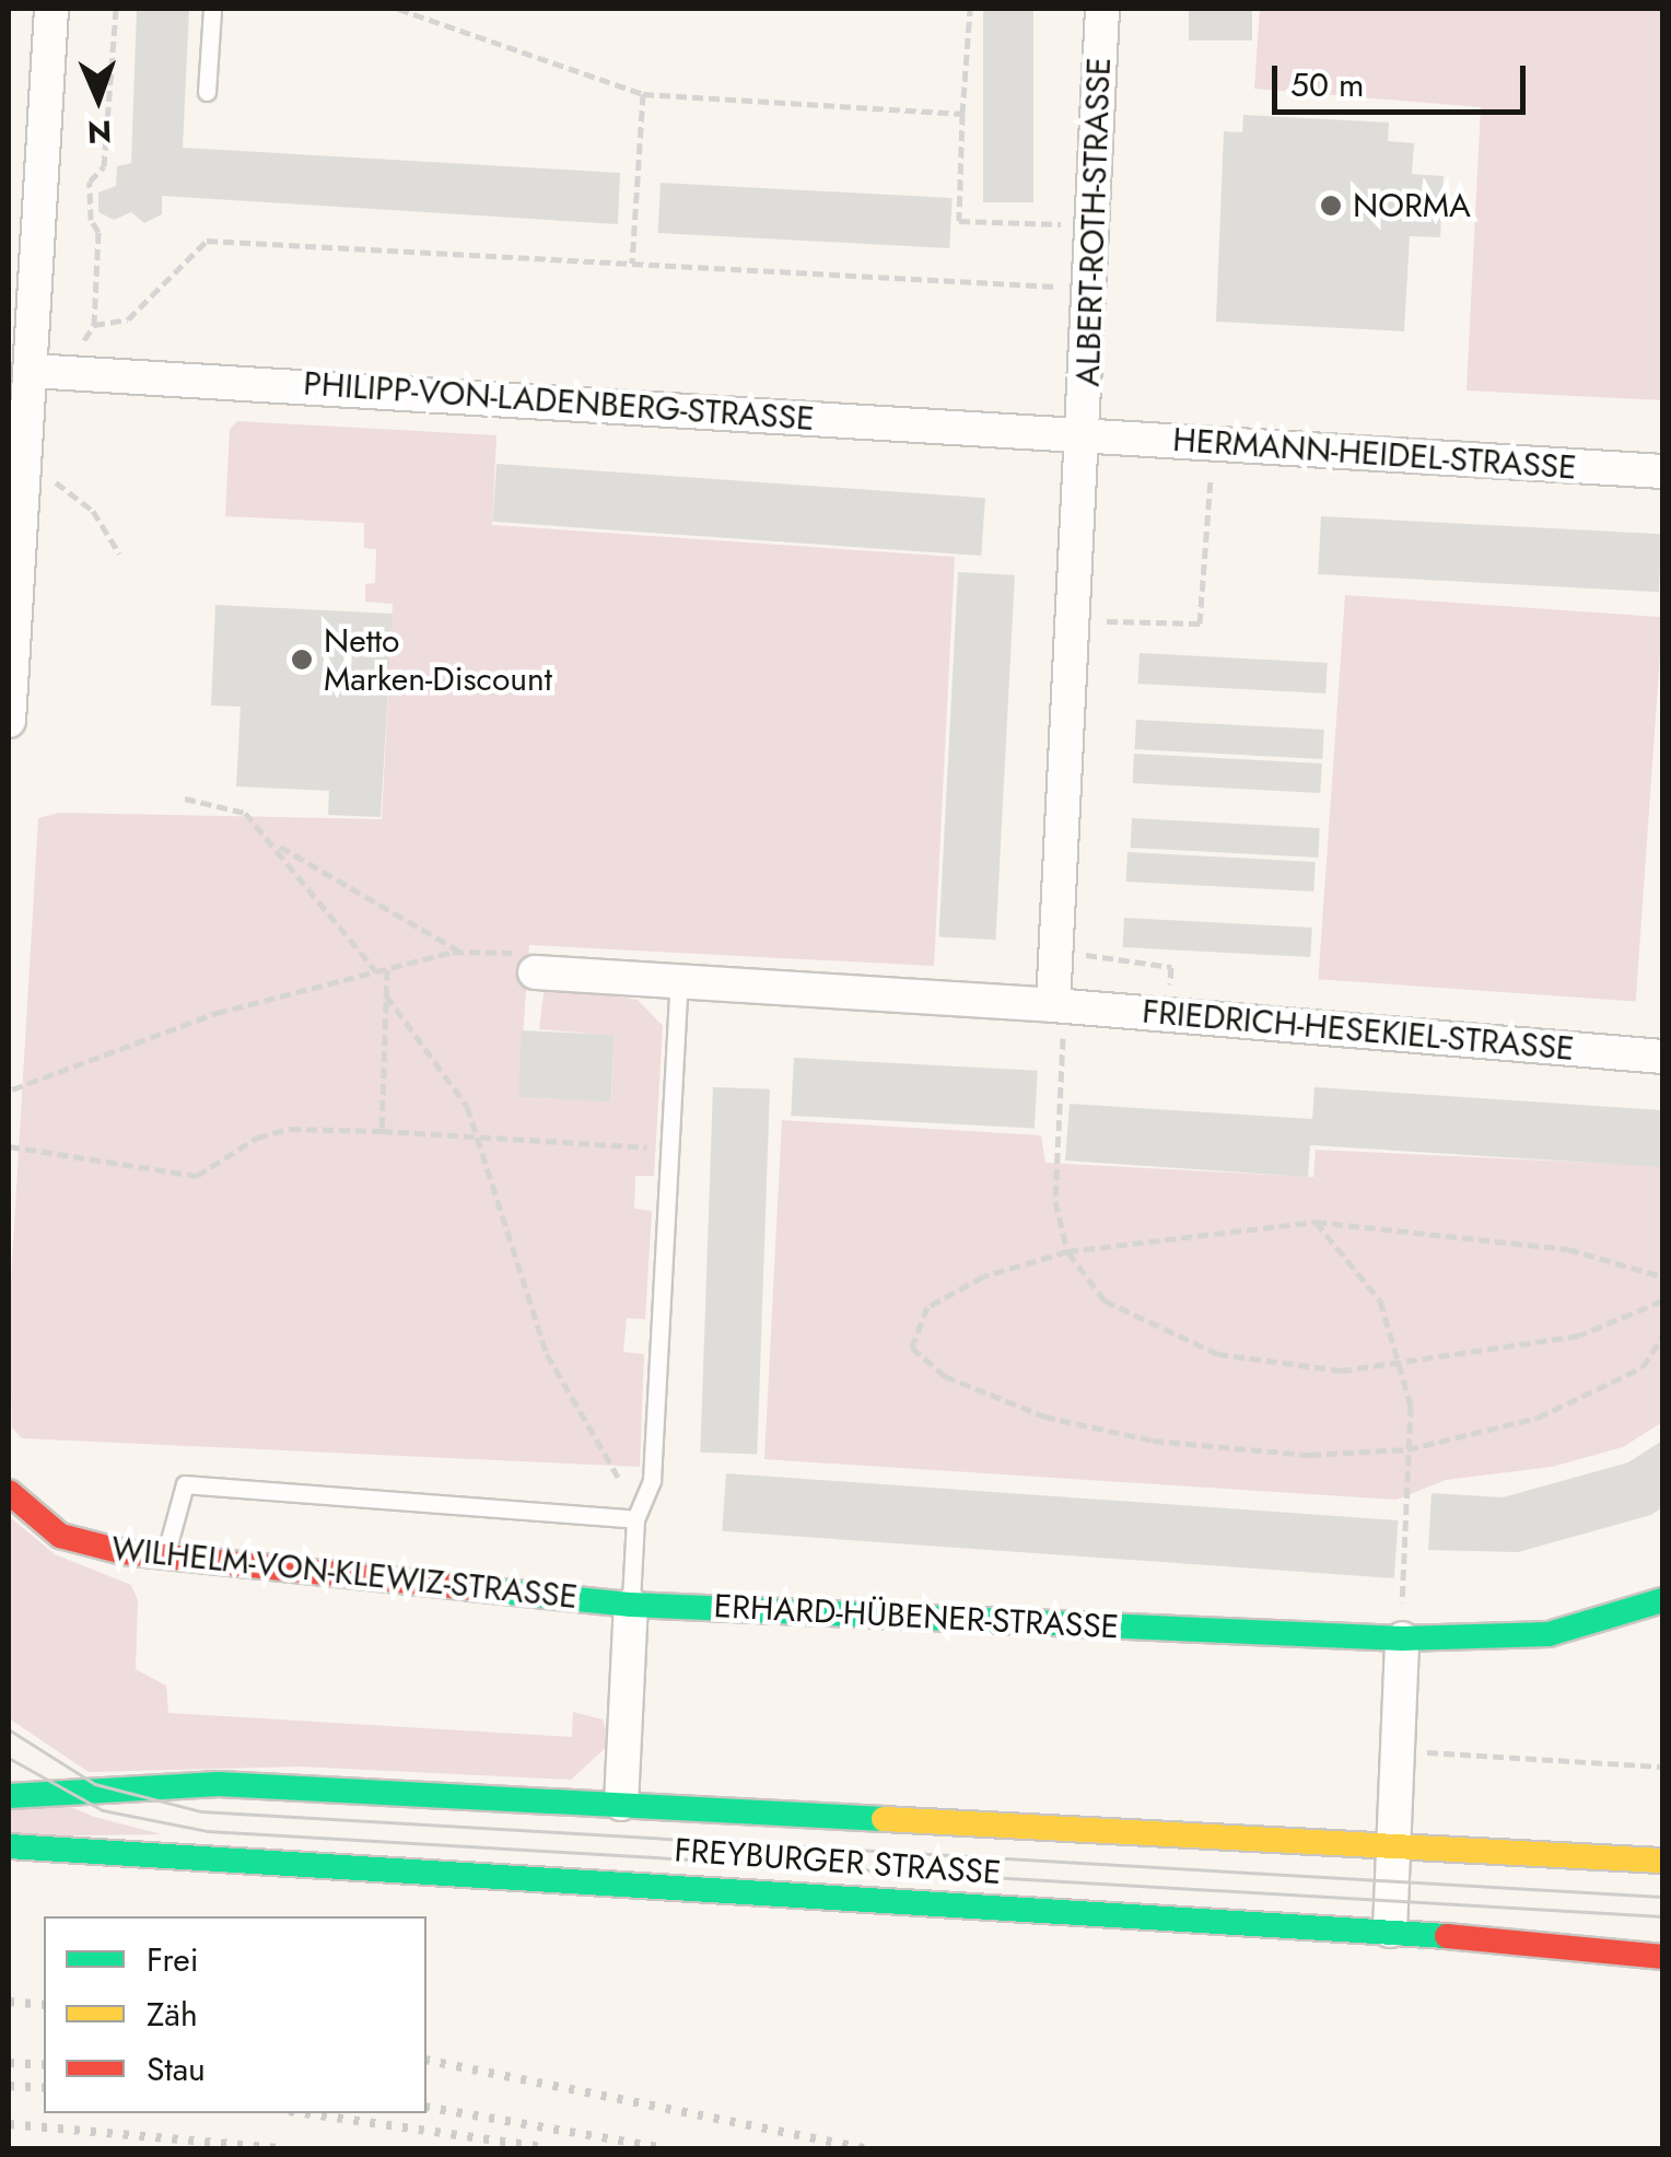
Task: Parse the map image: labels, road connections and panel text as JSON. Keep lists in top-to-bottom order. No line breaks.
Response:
{"streets":{"street":["ALBERT-ROTH-STRASSE","PHILIPP-VON-LADENBERG-STRASSE","HERMANN-HEIDEL-STRASSE","FRIEDRICH-HESEKIEL-STRASSE","WILHELM-VON-KLEWIZ-STRASSE","ERHARD-HÜBENER-STRASSE","FREYBURGER STRASSE"]},"crossings":[["ALBERT-ROTH-STRASSE","PHILIPP-VON-LADENBERG-STRASSE"],["ALBERT-ROTH-STRASSE","HERMANN-HEIDEL-STRASSE"],["PHILIPP-VON-LADENBERG-STRASSE","HERMANN-HEIDEL-STRASSE"],["WILHELM-VON-KLEWIZ-STRASSE","ERHARD-HÜBENER-STRASSE"]],"places":["NORMA","Netto Marken-Discount"],"legend":["Frei","Zäh","Stau"],"scale_bar":"50 m","north":"bottom"}
